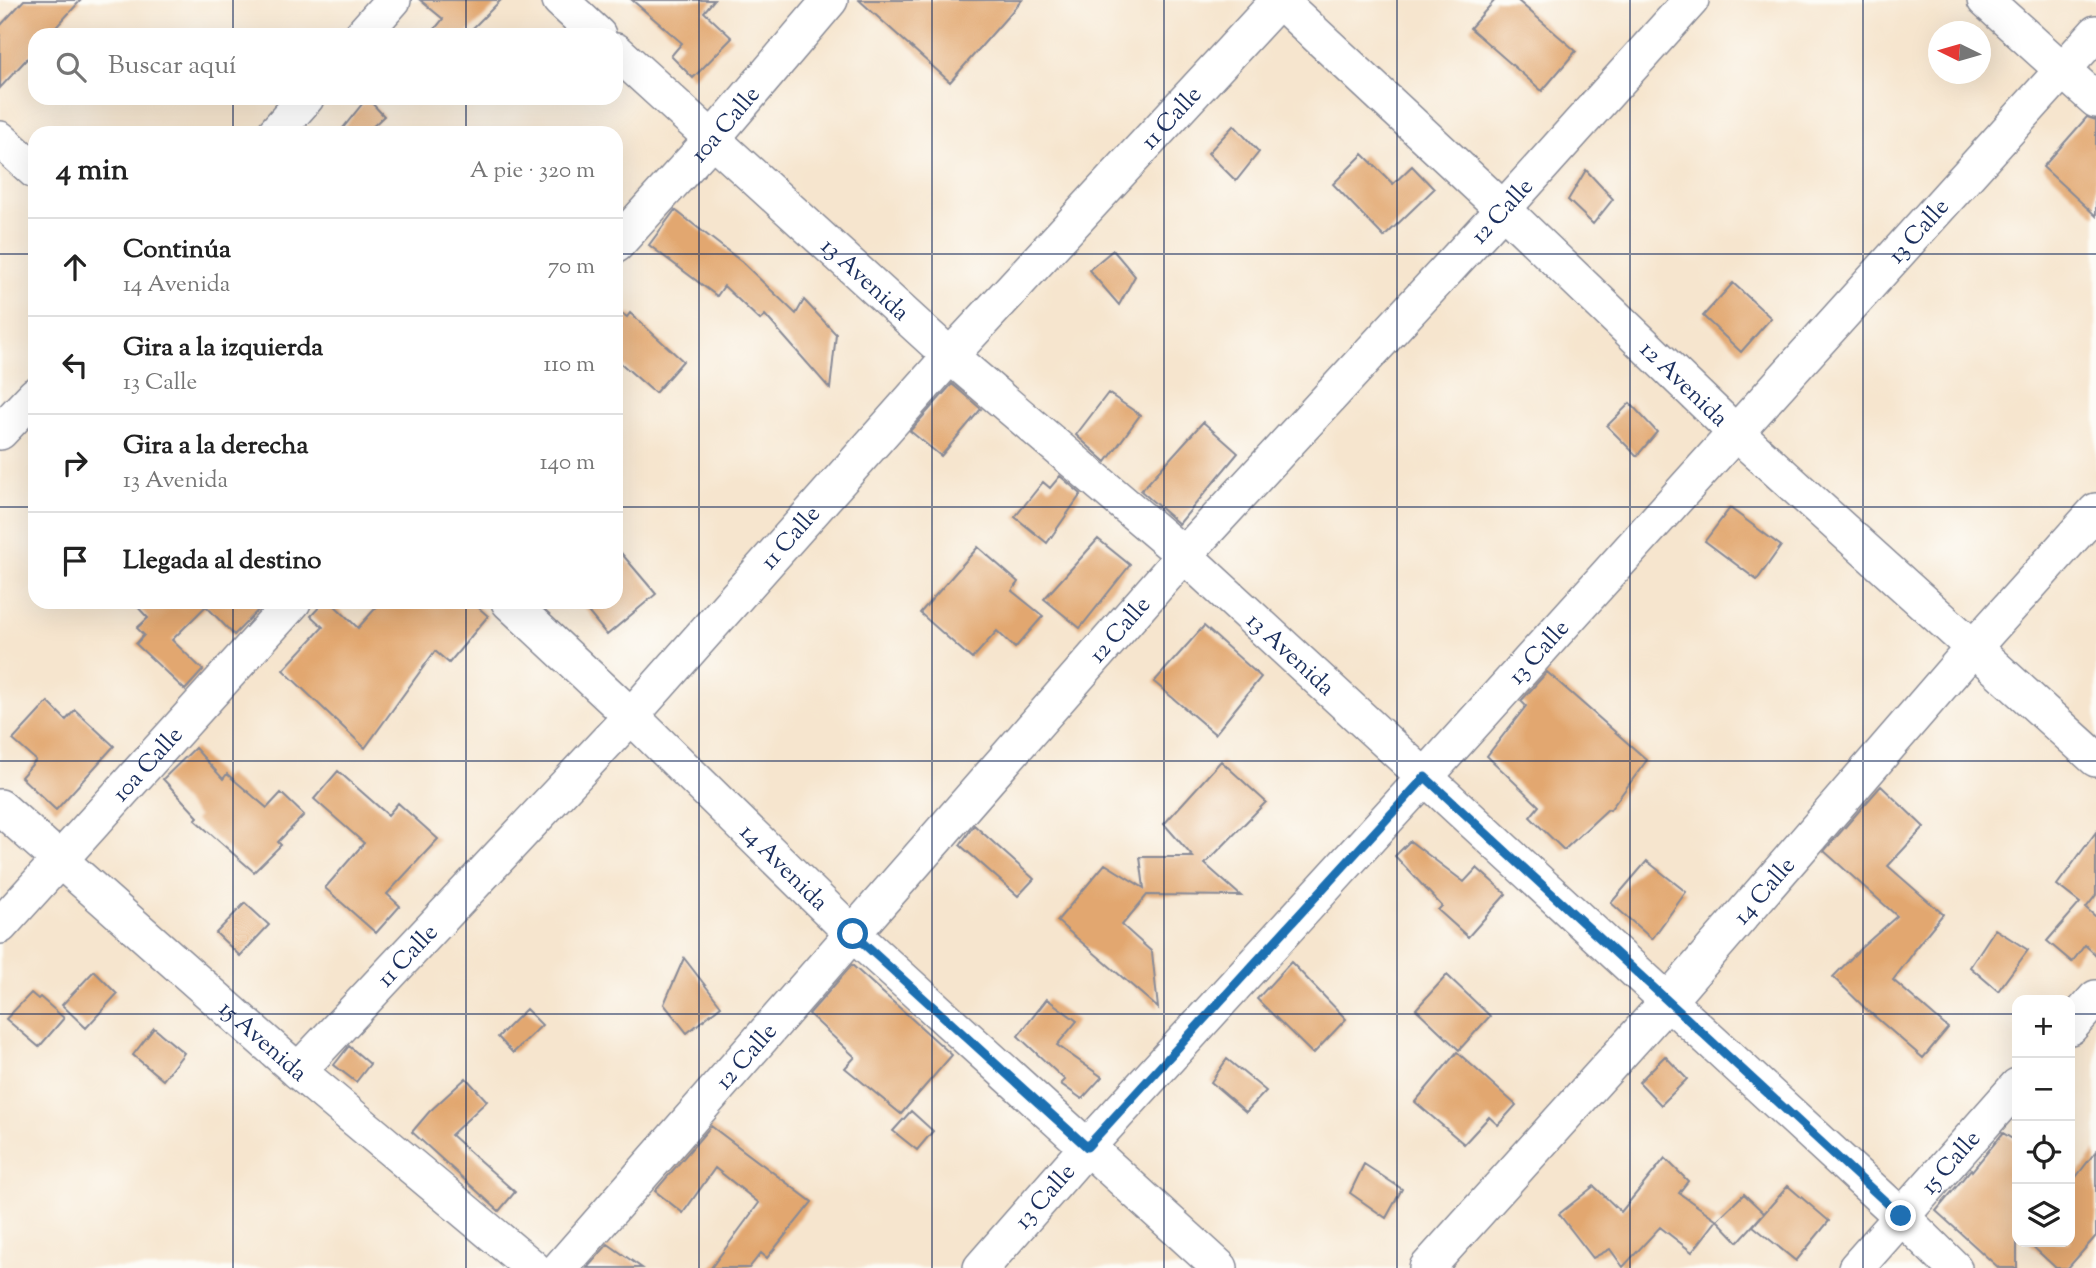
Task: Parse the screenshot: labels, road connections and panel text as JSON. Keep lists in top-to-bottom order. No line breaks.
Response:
{"streets":{"street":["11 Calle","10a Calle","12 Calle","13 Calle","13 Avenida","12 Avenida","14 Avenida","14 Calle","15 Avenida","15 Calle"]},"crossings":[["11 Calle","13 Avenida"],["11 Calle","12 Avenida"],["11 Calle","14 Avenida"],["11 Calle","15 Avenida"],["10a Calle","13 Avenida"],["10a Calle","15 Avenida"],["12 Calle","13 Avenida"],["12 Calle","12 Avenida"],["12 Calle","14 Avenida"],["13 Calle","13 Avenida"],["13 Calle","12 Avenida"],["13 Calle","14 Avenida"],["13 Avenida","14 Calle"],["13 Avenida","15 Calle"],["12 Avenida","14 Calle"]],"north":"left","page":{"search":"Buscar aquí","heading":["4 min","A pie · 320 m"],"list":[["Continúa","14 Avenida","70 m"],["Gira a la izquierda","13 Calle","110 m"],["Gira a la derecha","13 Avenida","140 m"],"Llegada al destino"],"map_buttons":["+","−"]}}
